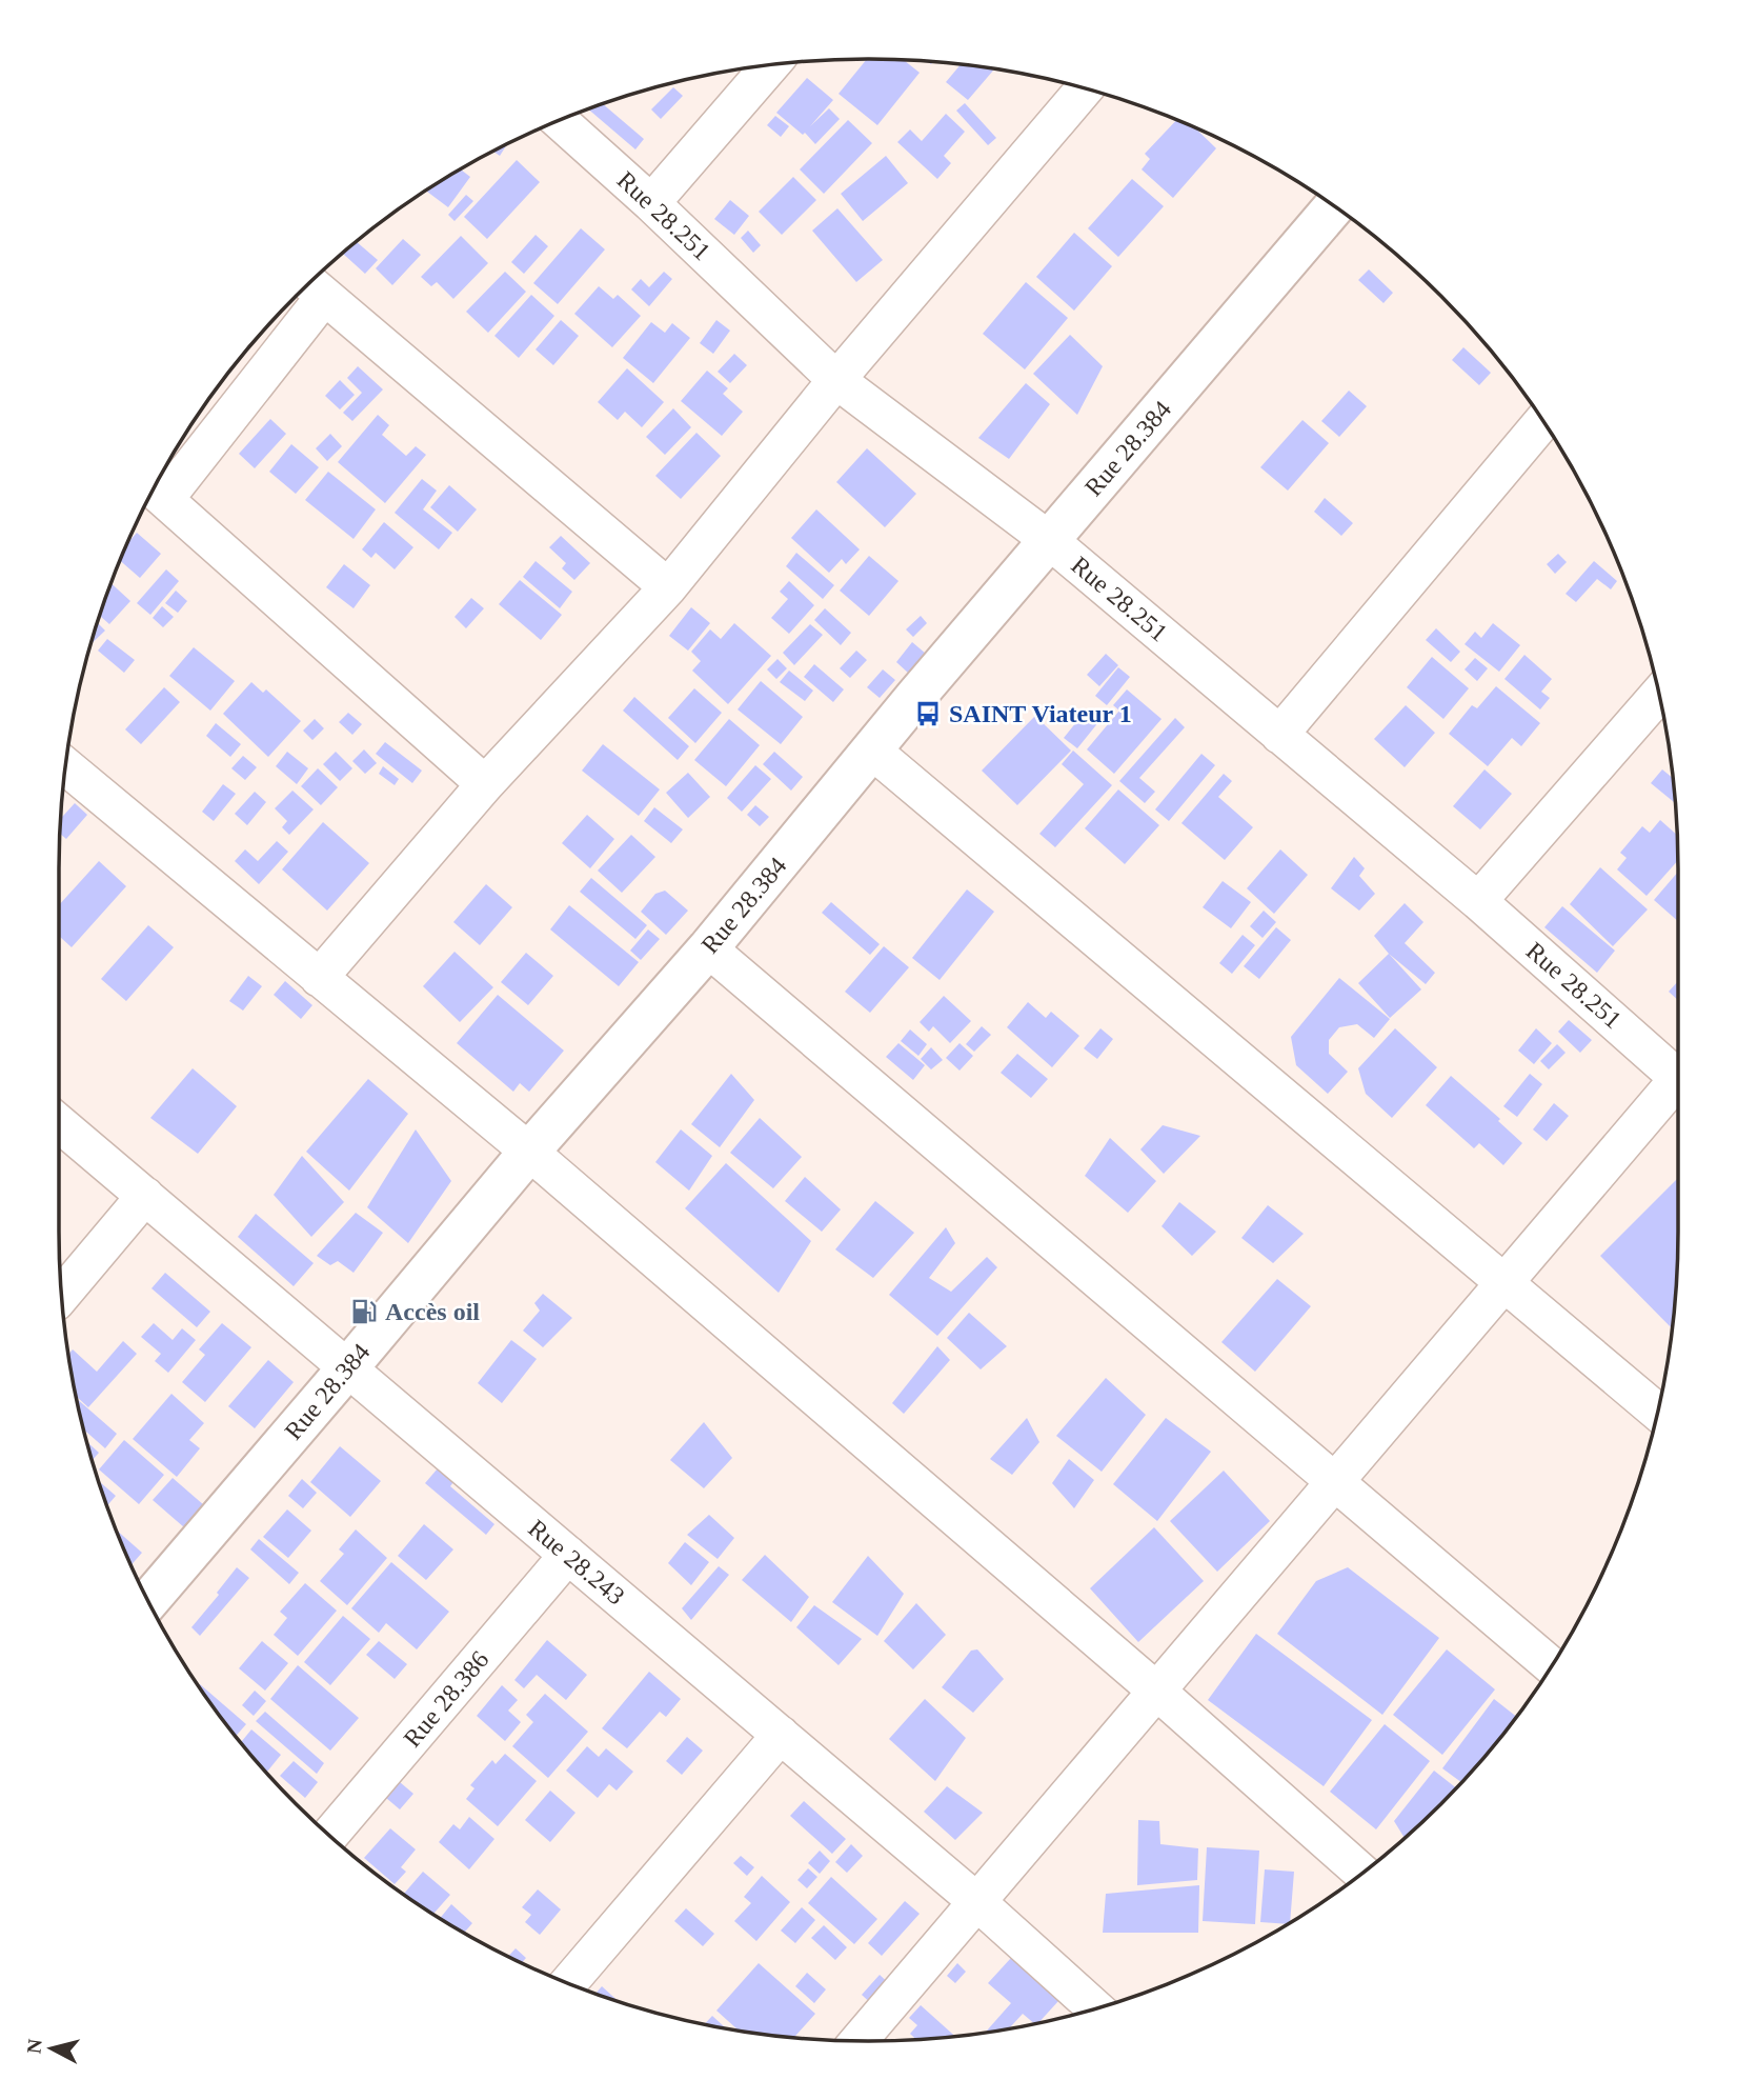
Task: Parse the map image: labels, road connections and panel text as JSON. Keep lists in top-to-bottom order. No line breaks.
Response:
{"streets":{"street":["Rue 28.251","Rue 28.384","Rue 28.243","Rue 28.386"]},"crossings":[["Rue 28.251","Rue 28.384"],["Rue 28.384","Rue 28.243"],["Rue 28.243","Rue 28.386"]],"places":{"bus stop":["SAINT Viateur 1"],"fuel station":["Accès oil"]},"north":"left"}
